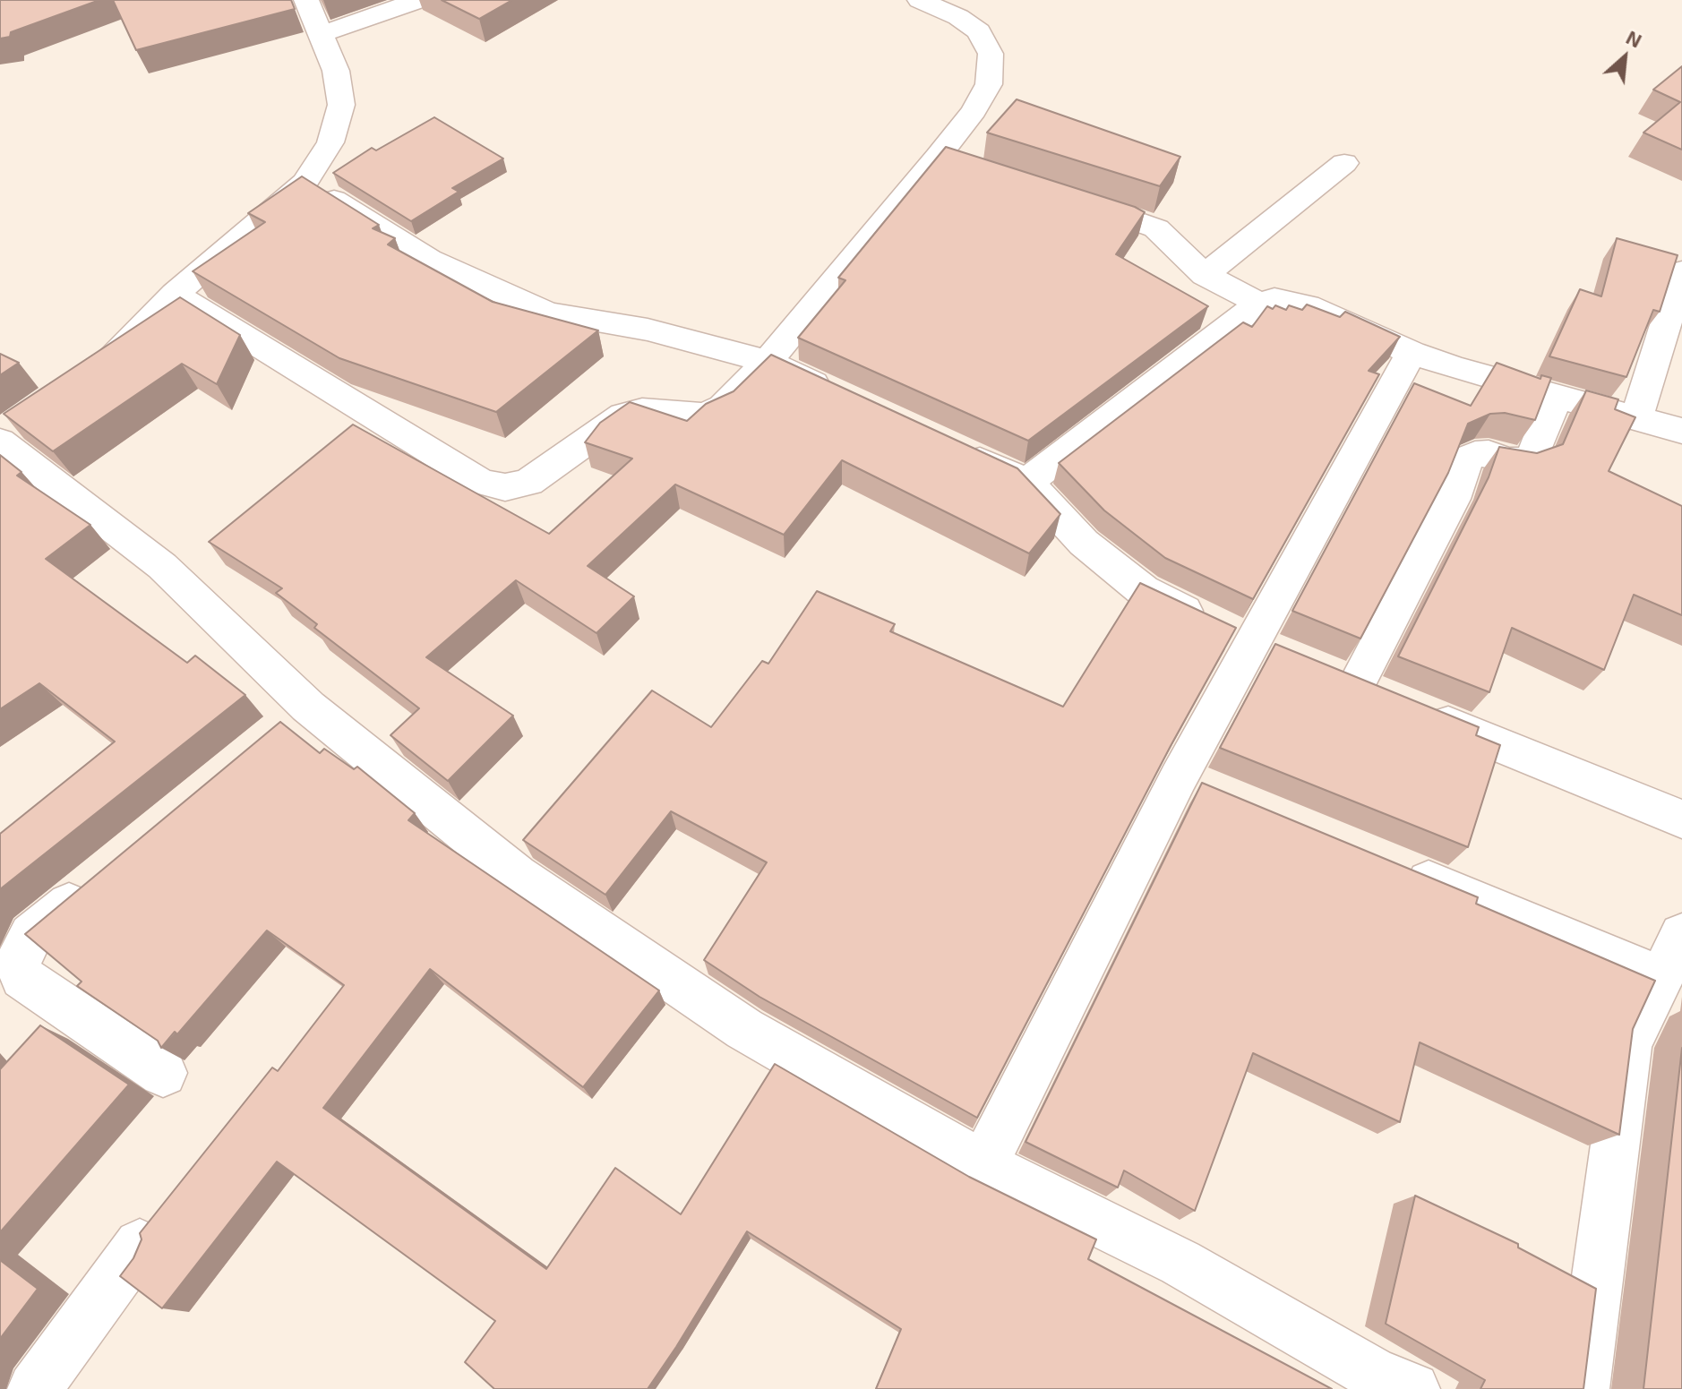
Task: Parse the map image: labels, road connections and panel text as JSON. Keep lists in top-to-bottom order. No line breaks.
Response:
{"north":"top right"}
